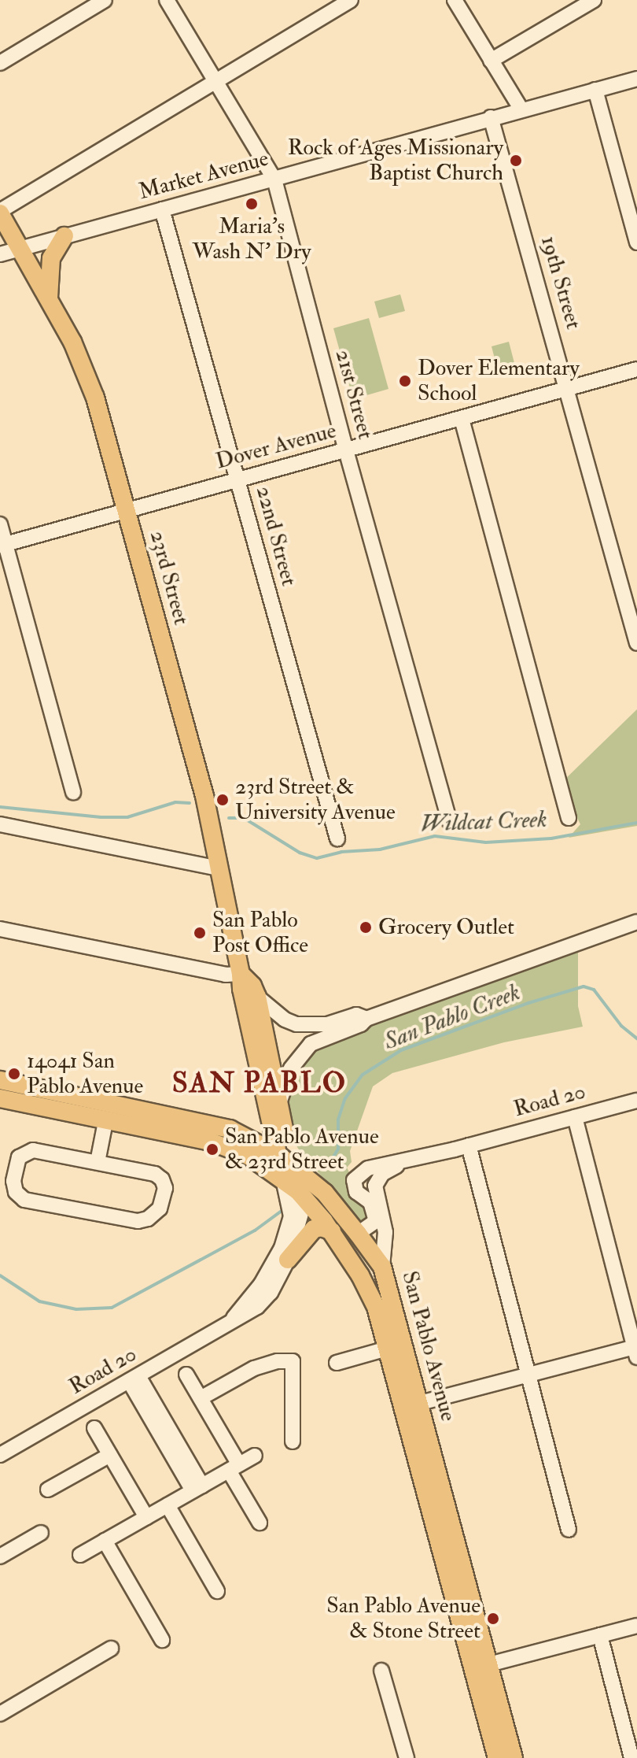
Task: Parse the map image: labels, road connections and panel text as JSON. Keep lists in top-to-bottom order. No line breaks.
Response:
{"streets":{"main road":["23rd Street","San Pablo Avenue"],"street":["Market Avenue","19th Street","21st Street","Dover Avenue","22nd Street","Road 20"]},"crossings":[["Market Avenue","19th Street"],["Market Avenue","21st Street"],["Market Avenue","22nd Street"],["Market Avenue","23rd Street"],["19th Street","Dover Avenue"],["21st Street","Dover Avenue"],["Dover Avenue","22nd Street"],["Dover Avenue","23rd Street"],["23rd Street","Road 20"],["23rd Street","San Pablo Avenue"],["Road 20","San Pablo Avenue"]],"districts":["SAN PABLO"],"water":["Wildcat Creek","San Pablo Creek"],"places":["Rock of Ages Missionary Baptist Church","Maria's Wash N' Dry","Dover Elementary School","23rd Street & University Avenue","Grocery Outlet","San Pablo Post Office","14041 San Pablo Avenue","San Pablo Avenue & 23rd Street","San Pablo Avenue & Stone Street"]}
